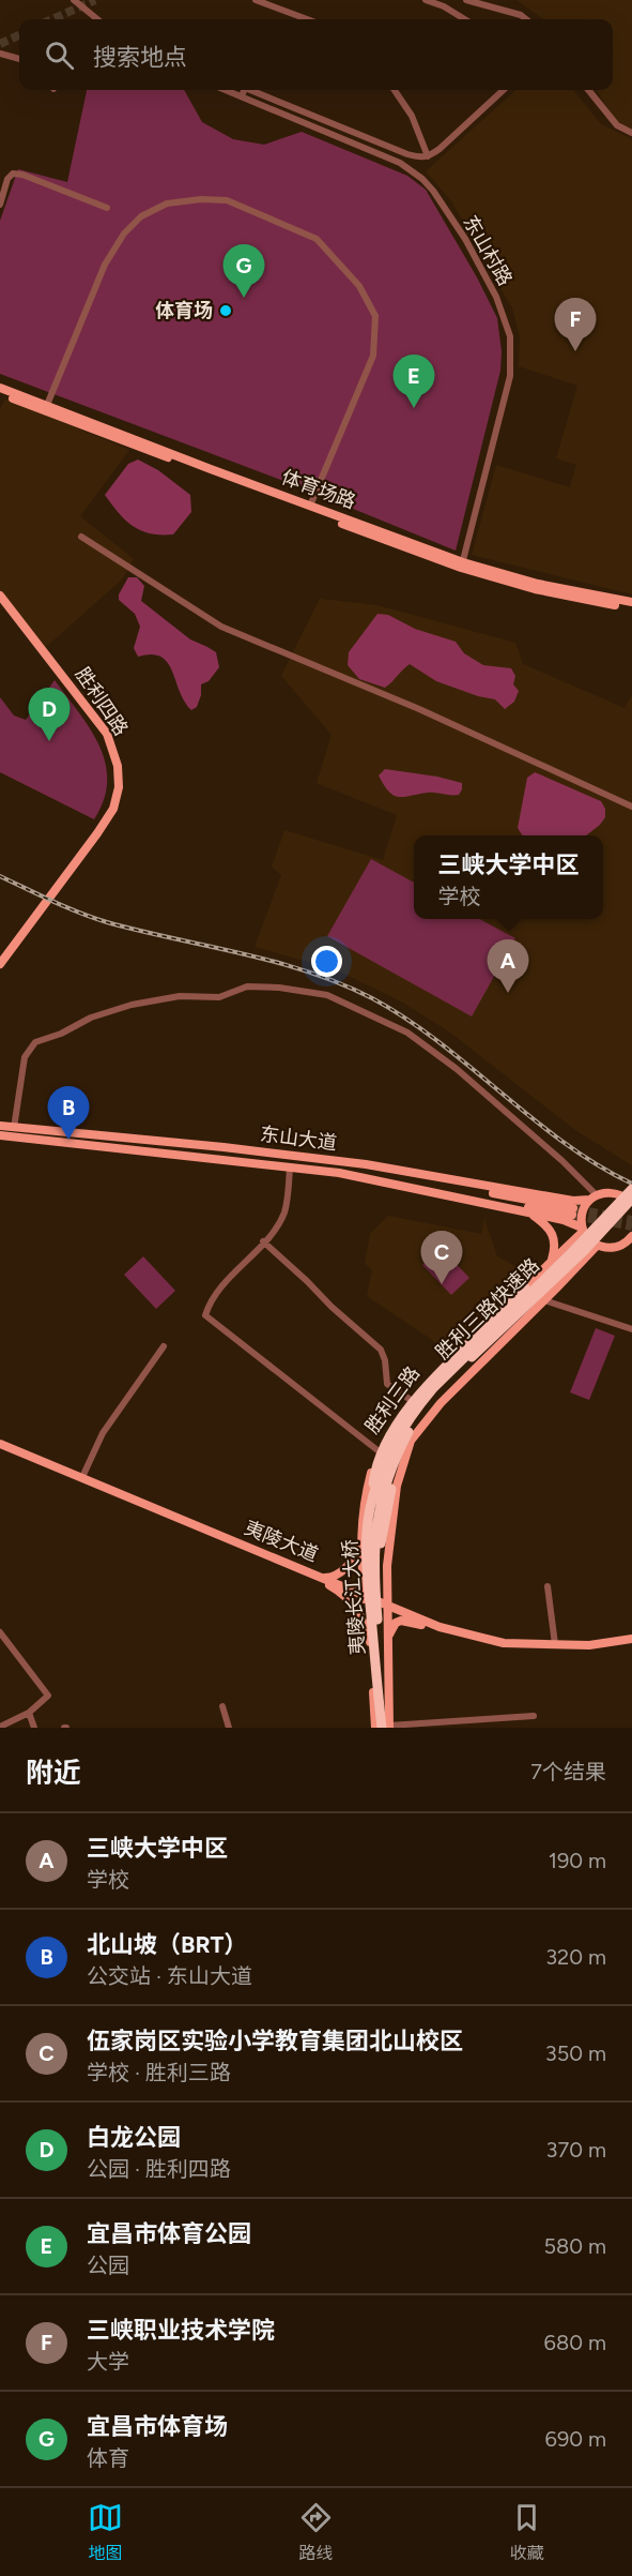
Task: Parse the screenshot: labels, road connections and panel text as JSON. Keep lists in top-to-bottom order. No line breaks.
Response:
{"streets":{"highway":["胜利三路快速路","夷陵长江大桥"],"main road":["体育场路","胜利四路","东山大道","胜利三路","夷陵大道"],"street":["东山村路"]},"crossings":[["东山村路","体育场路"],["东山大道","胜利三路"],["胜利三路快速路","夷陵长江大桥"],["胜利三路","夷陵大道"],["胜利三路","夷陵长江大桥"],["夷陵大道","夷陵长江大桥"]],"places":["体育场"],"page":{"search":"搜索地点","pins":["G","F","E","D","A","B","C"],"popup":["三峡大学中区","学校"],"heading":["附近","7个结果"],"list":[{"mark":"A","name":"三峡大学中区","note":"学校","value":"190 m"},{"mark":"B","name":"北山坡（BRT）","note":"公交站 · 东山大道","value":"320 m"},{"mark":"C","name":"伍家岗区实验小学教育集团北山校区","note":"学校 · 胜利三路","value":"350 m"},{"mark":"D","name":"白龙公园","note":"公园 · 胜利四路","value":"370 m"},{"mark":"E","name":"宜昌市体育公园","note":"公园","value":"580 m"},{"mark":"F","name":"三峡职业技术学院","note":"大学","value":"680 m"},{"mark":"G","name":"宜昌市体育场","note":"体育","value":"690 m"}],"nav":["地图","路线","收藏"]}}
